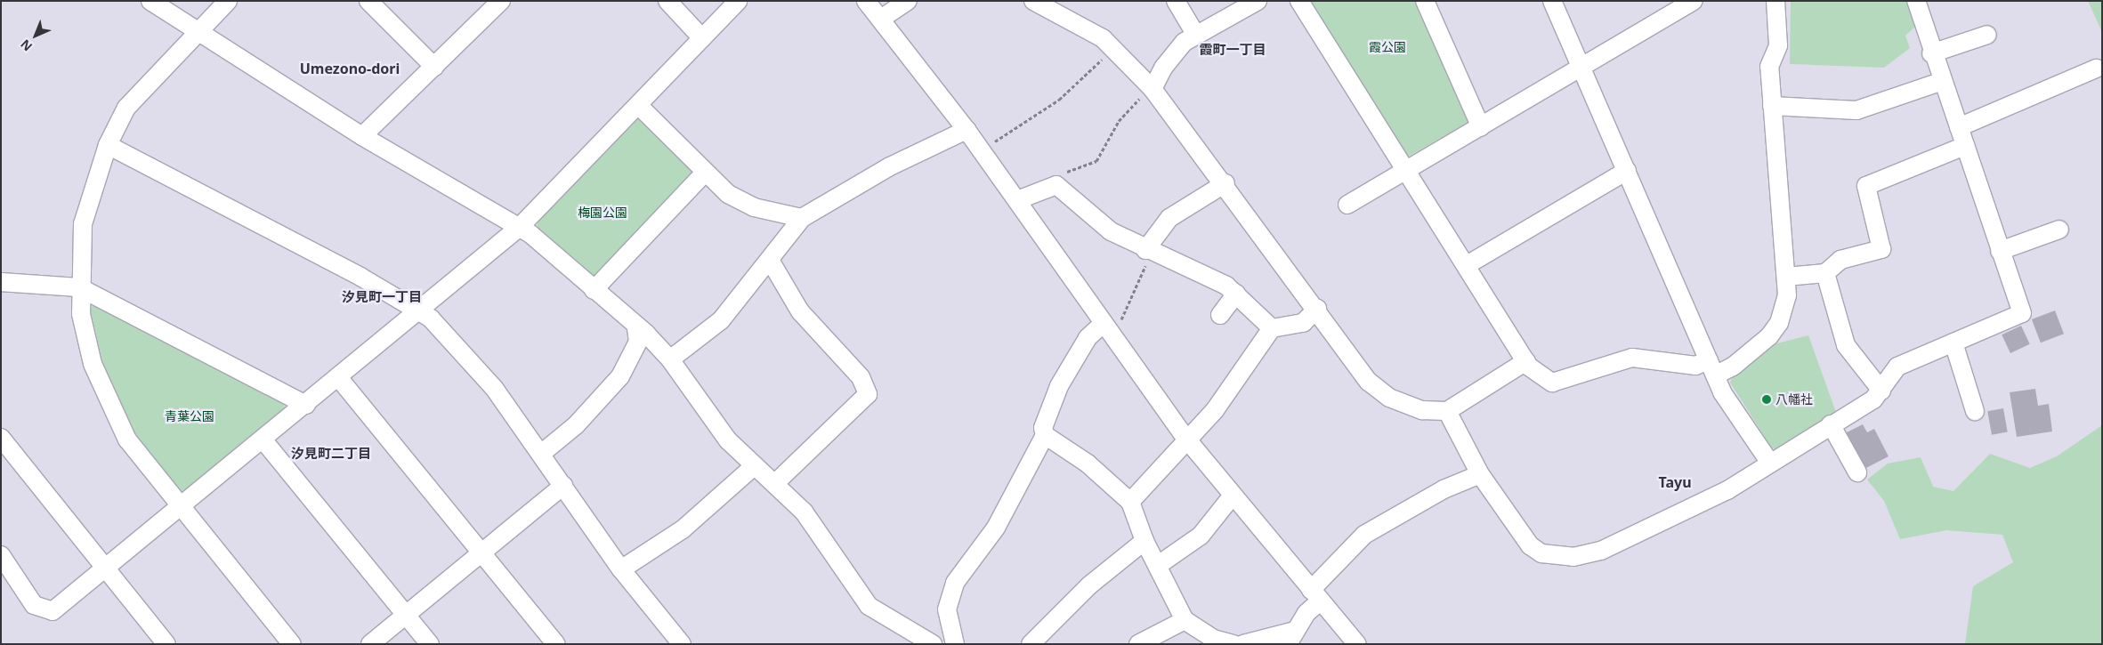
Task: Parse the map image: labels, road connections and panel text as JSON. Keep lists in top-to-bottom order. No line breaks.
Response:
{"districts":["霞町一丁目","Umezono-dori","汐見町一丁目","汐見町二丁目","Tayu"],"parks":["霞公園","梅園公園","青葉公園"],"places":["八幡社"],"north":"bottom left"}
